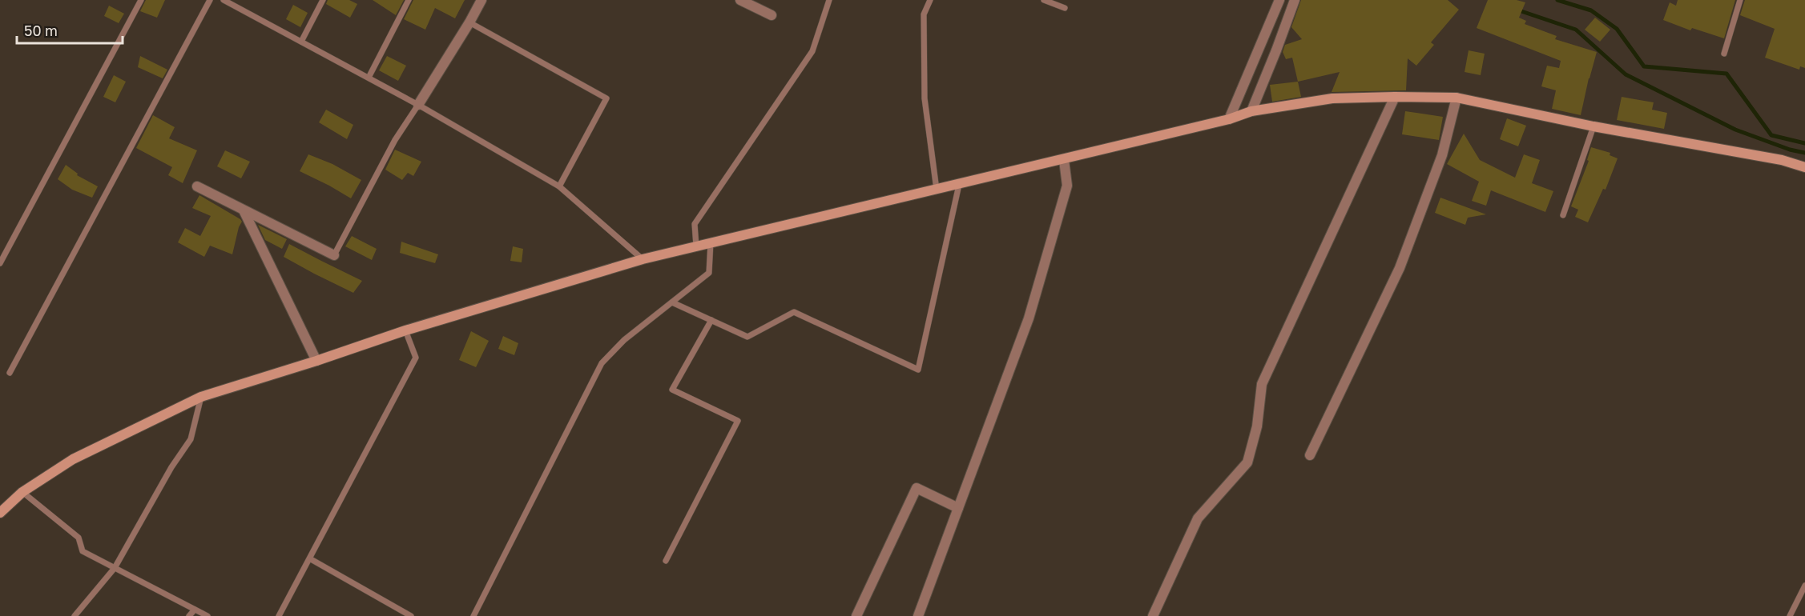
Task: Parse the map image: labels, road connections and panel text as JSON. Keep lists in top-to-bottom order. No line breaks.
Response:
{"scale_bar":"50 m"}
